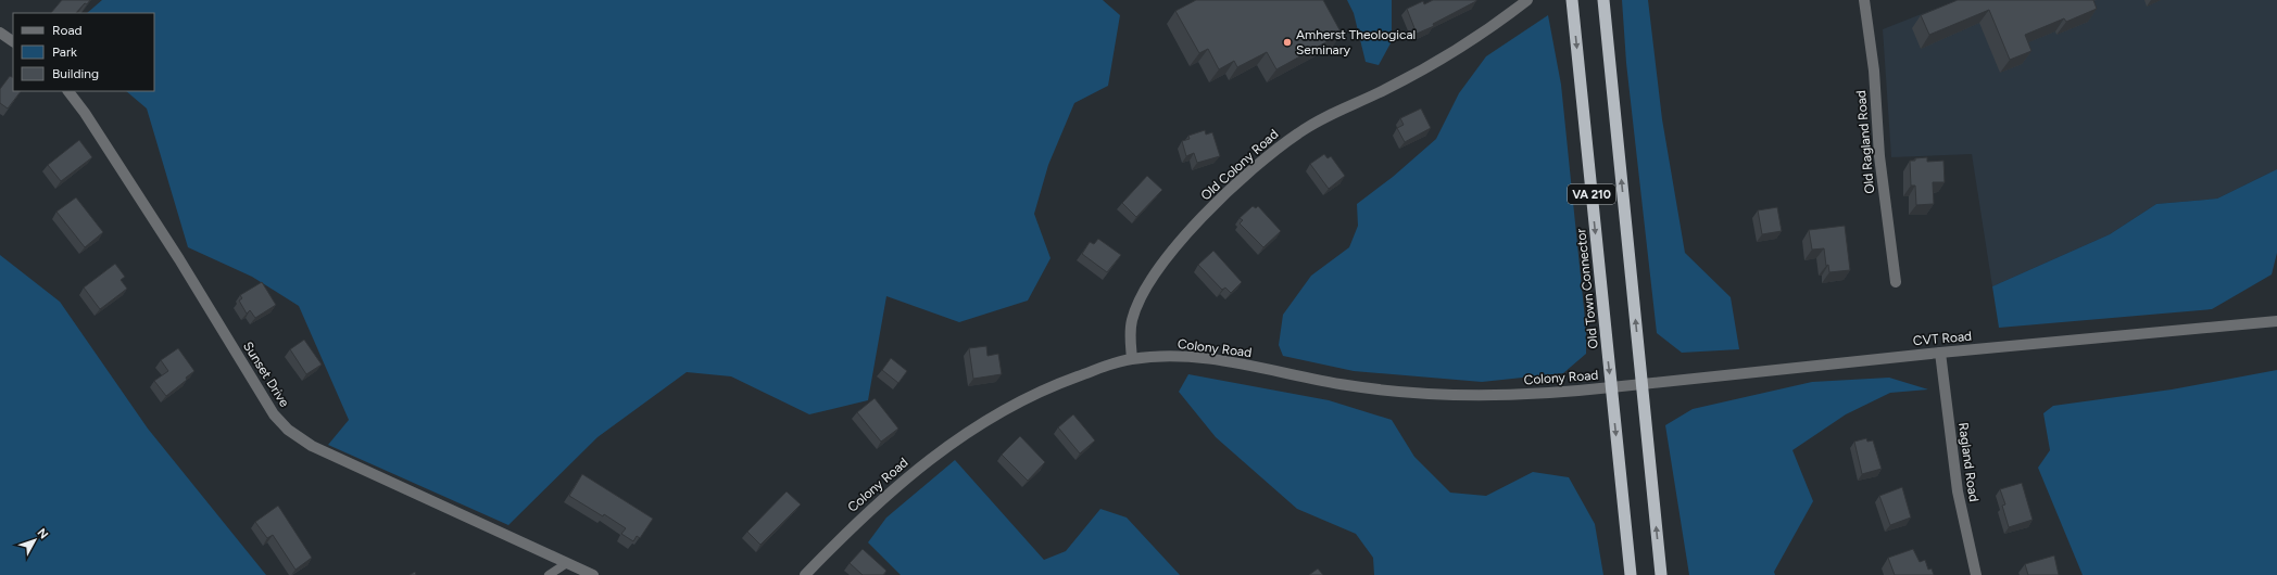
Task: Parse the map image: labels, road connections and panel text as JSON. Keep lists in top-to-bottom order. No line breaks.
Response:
{"streets":{"highway":["VA 210","Old Town Connector"],"street":["Old Ragland Road","Old Colony Road","CVT Road","Colony Road","Sunset Drive","Ragland Road"]},"crossings":[["Old Colony Road","Colony Road"],["VA 210","CVT Road"],["Old Town Connector","CVT Road"],["Old Town Connector","Colony Road"],["CVT Road","Colony Road"],["CVT Road","Ragland Road"]],"places":["Amherst Theological Seminary"],"legend":["Road","Park","Building"],"north":"top right"}
